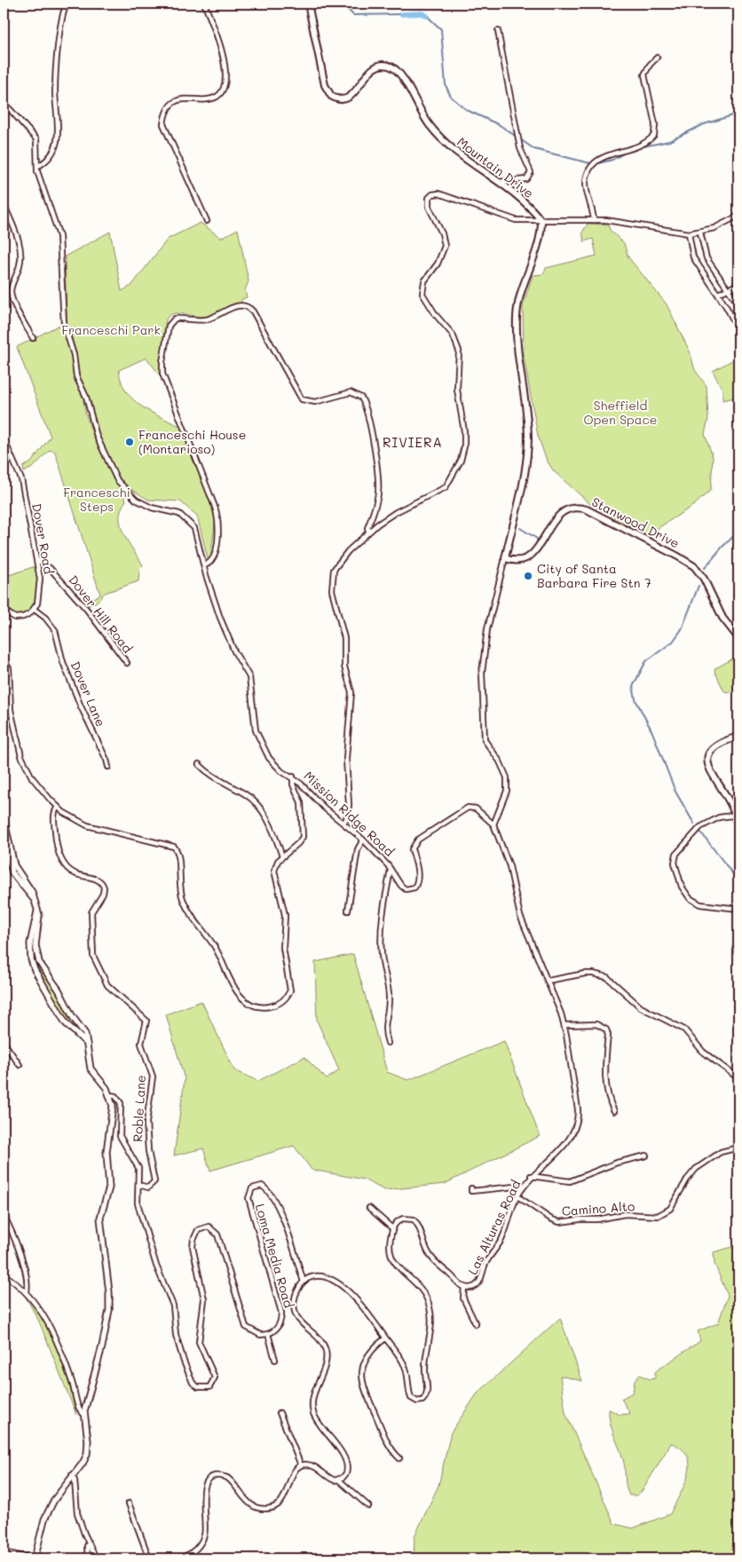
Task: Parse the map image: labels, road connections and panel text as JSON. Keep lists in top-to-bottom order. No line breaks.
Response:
{"streets":{"main road":["Mountain Drive","Stanwood Drive"],"street":["Dover Road","Dover Hill Road","Dover Lane","Mission Ridge Road","Roble Lane","Camino Alto","Las Alturas Road","Loma Media Road"]},"crossings":[["Dover Road","Dover Hill Road"],["Dover Road","Dover Lane"],["Mission Ridge Road","Las Alturas Road"],["Camino Alto","Las Alturas Road"]],"districts":["RIVIERA"],"parks":["Franceschi Park","Sheffield Open Space","Franceschi Steps"],"places":["Franceschi House (Montarioso)","City of Santa Barbara Fire Stn 7"]}
